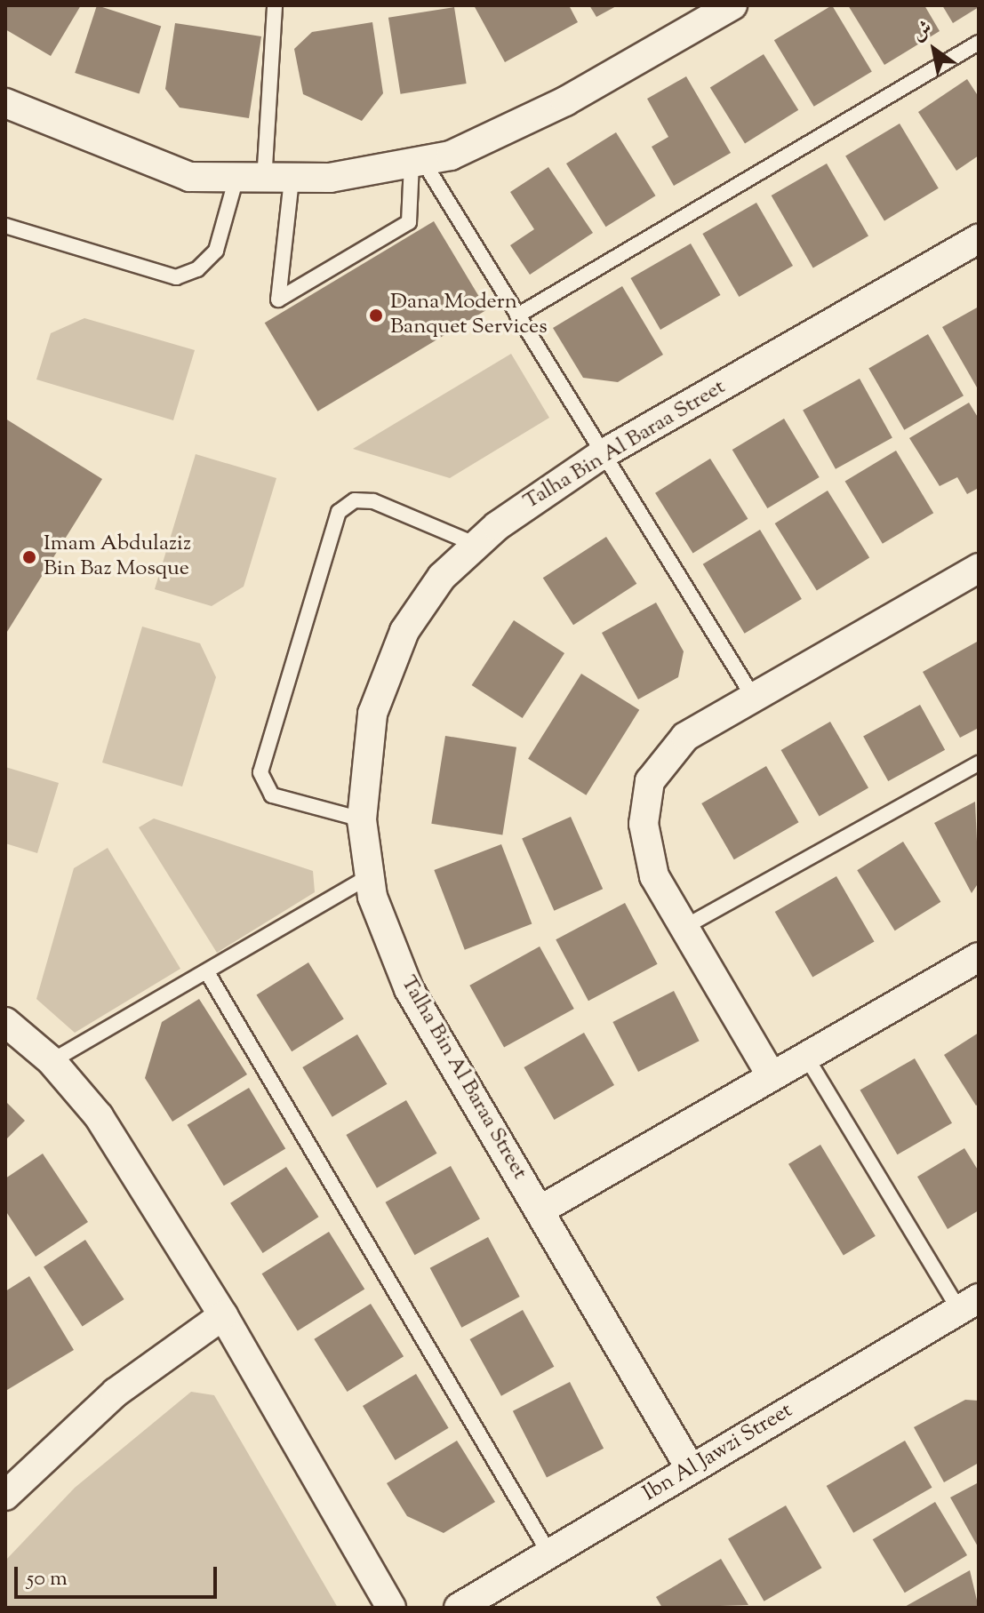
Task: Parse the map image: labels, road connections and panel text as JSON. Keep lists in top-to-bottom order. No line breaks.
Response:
{"streets":{"street":["Talha Bin Al Baraa Street","Ibn Al Jawzi Street"]},"crossings":[["Talha Bin Al Baraa Street","Ibn Al Jawzi Street"]],"places":["Dana Modern Banquet Services","Imam Abdulaziz Bin Baz Mosque"],"scale_bar":"50 m","north":"top left"}
